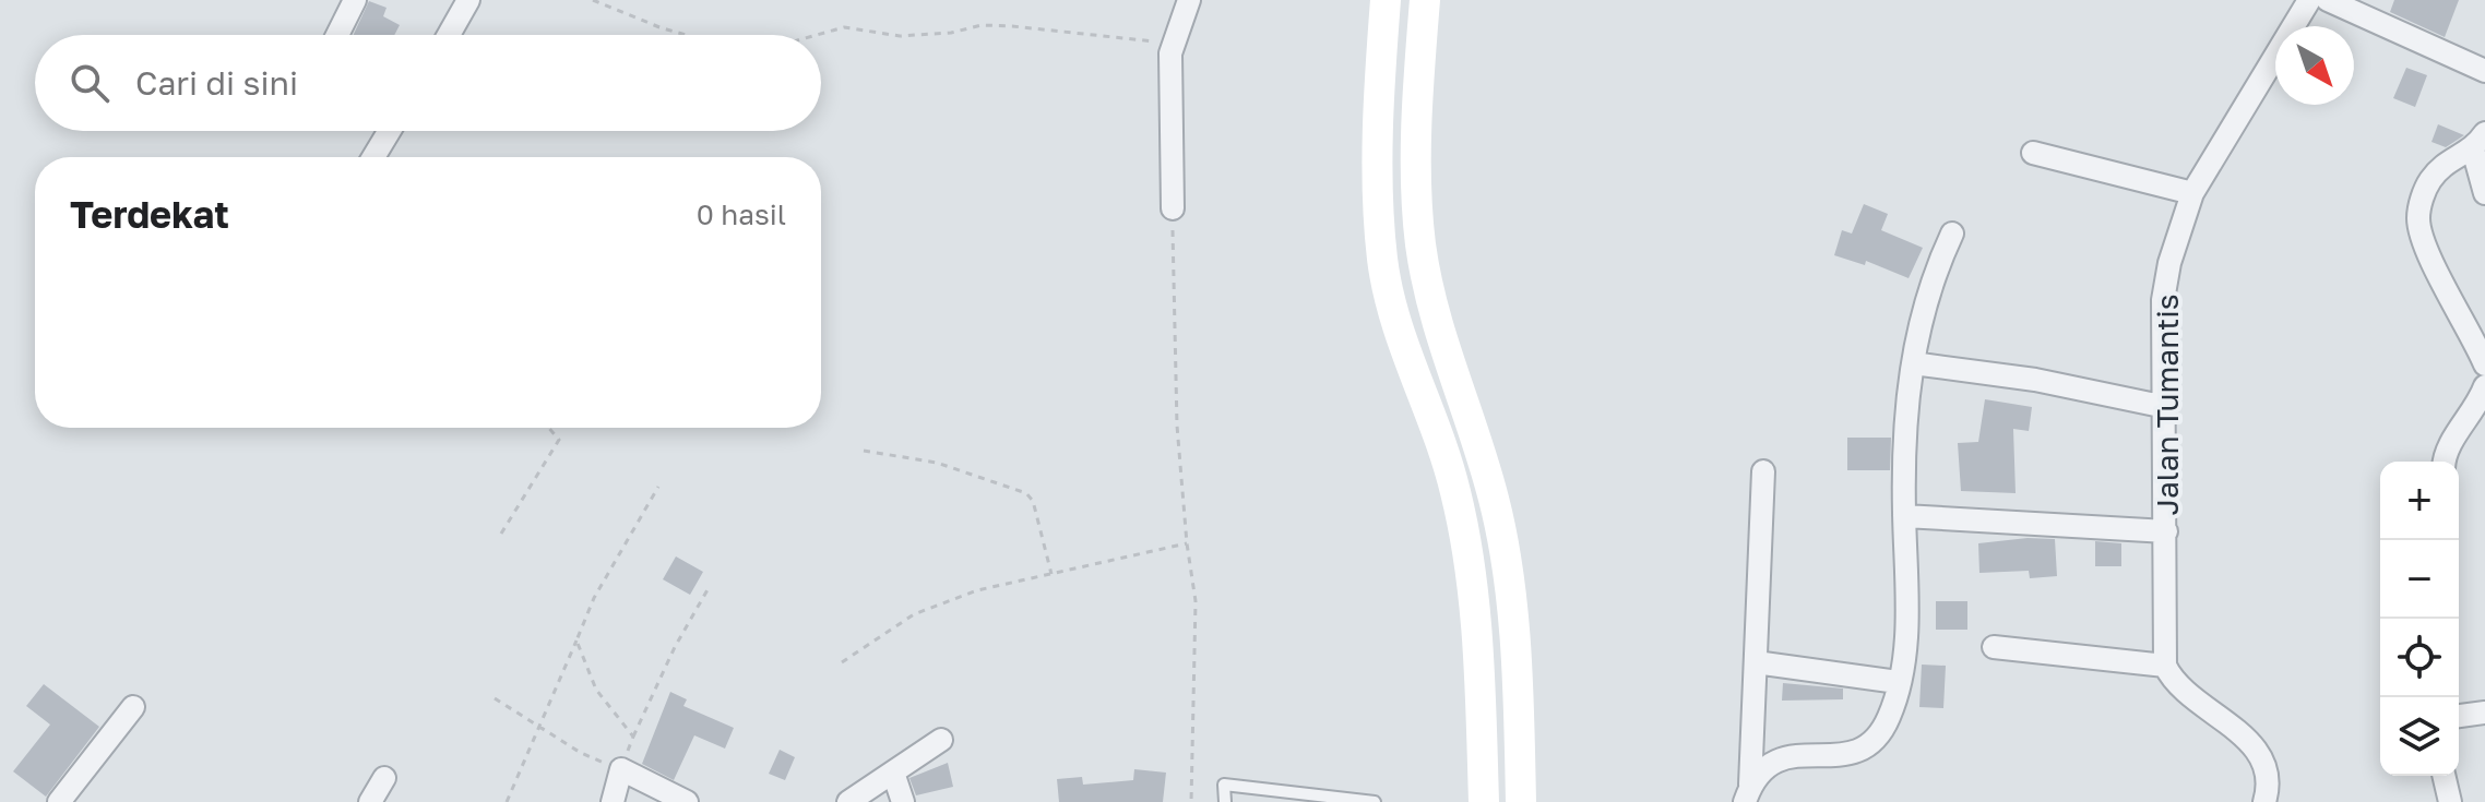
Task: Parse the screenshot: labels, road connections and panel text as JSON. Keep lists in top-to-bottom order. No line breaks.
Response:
{"streets":{"street":["Jalan Tumantis"]},"north":"bottom right","page":{"search":"Cari di sini","heading":["Terdekat","0 hasil"],"map_buttons":["+","−"]}}
